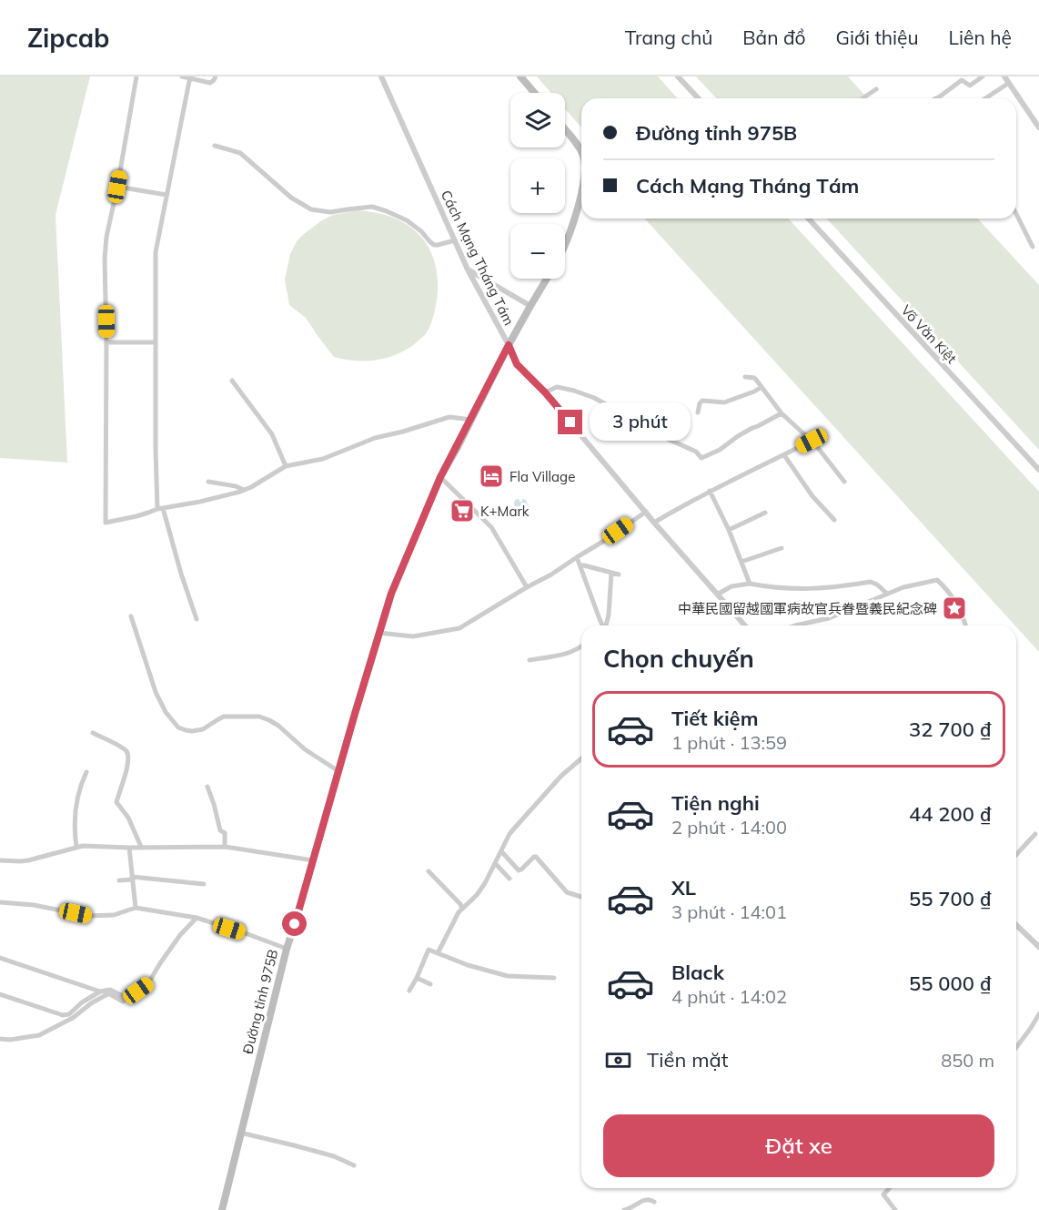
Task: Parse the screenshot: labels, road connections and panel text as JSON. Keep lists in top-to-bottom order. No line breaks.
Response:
{"streets":{"main road":["Đường tỉnh 975B"],"street":["Cách Mạng Tháng Tám","Võ Văn Kiệt"]},"crossings":[["Cách Mạng Tháng Tám","Đường tỉnh 975B"]],"places":{"hotel":["Fla Village"],"supermarket":["K+Mark"],"place":["中華民國留越國軍病故官兵眷暨義民紀念碑"]},"page":{"header":"Zipcab","nav":["Trang chủ","Bản đồ","Giới thiệu","Liên hệ"],"map_buttons":["+","−"],"banner":["Đường tỉnh 975B","Cách Mạng Tháng Tám"],"bubble":"3 phút","heading":"Chọn chuyến","list":[{"name":"Tiết kiệm","note":"1 phút · 13:59","value":"32 700 ₫"},{"name":"Tiện nghi","note":"2 phút · 14:00","value":"44 200 ₫"},{"name":"XL","note":"3 phút · 14:01","value":"55 700 ₫"},{"name":"Black","note":"4 phút · 14:02","value":"55 000 ₫"}],"pay":["Tiền mặt","850 m"],"buttons":"Đặt xe"}}
